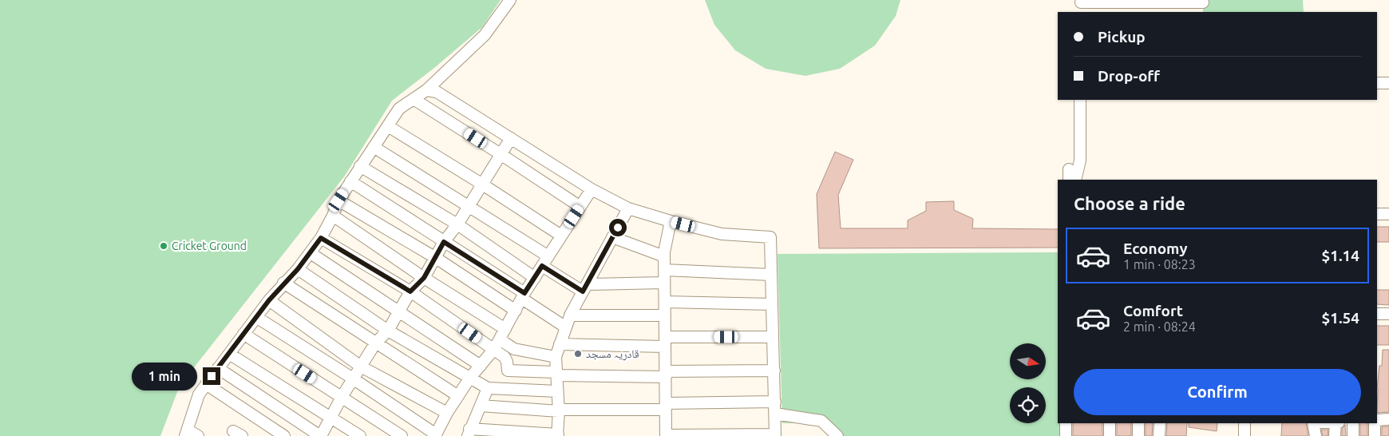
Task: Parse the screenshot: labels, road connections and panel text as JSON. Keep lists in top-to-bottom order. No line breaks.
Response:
{"places":["Cricket Ground","قادریہ مسجد"],"north":"right","page":{"banner":["Pickup","Drop-off"],"heading":"Choose a ride","list":[{"name":"Economy","note":"1 min · 08:23","value":"$1.14"},{"name":"Comfort","note":"2 min · 08:24","value":"$1.54"}],"buttons":"Confirm","bubble":"1 min"}}
